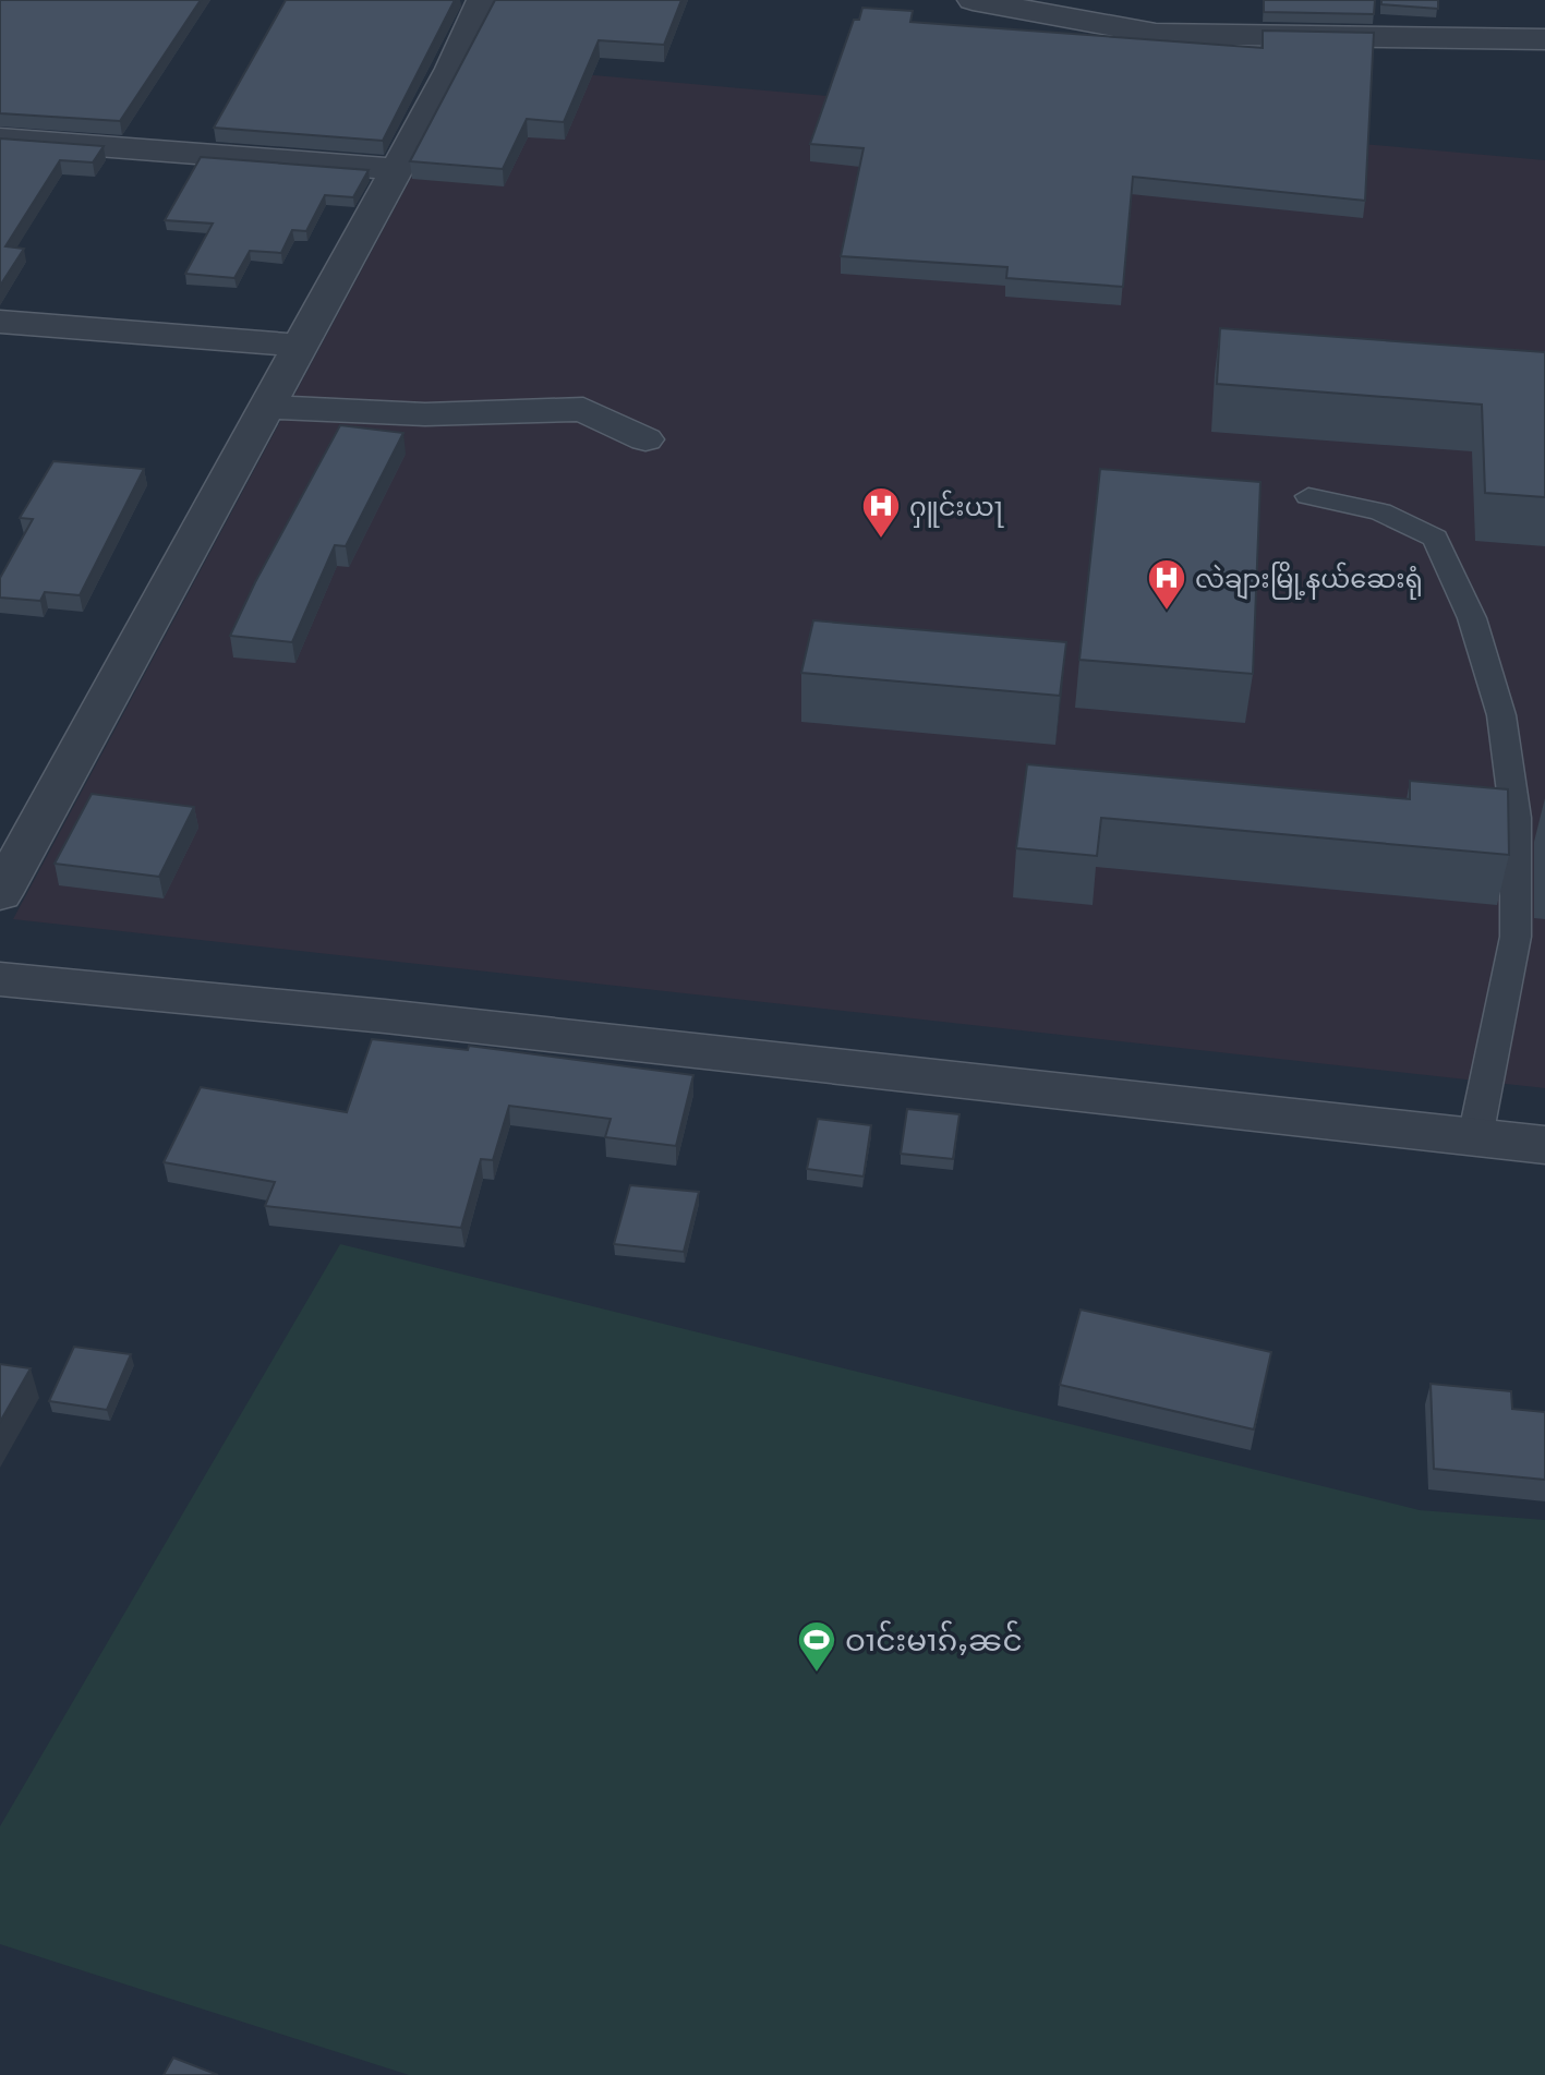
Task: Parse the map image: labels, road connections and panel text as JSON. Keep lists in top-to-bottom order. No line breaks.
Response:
{"places":{"hospital":["ႁူင်းယႃ","လဲချားမြို့နယ်ဆေးရုံ"],"sports":["ဝၢင်းမၢၵ်ႇၼင်"]}}
